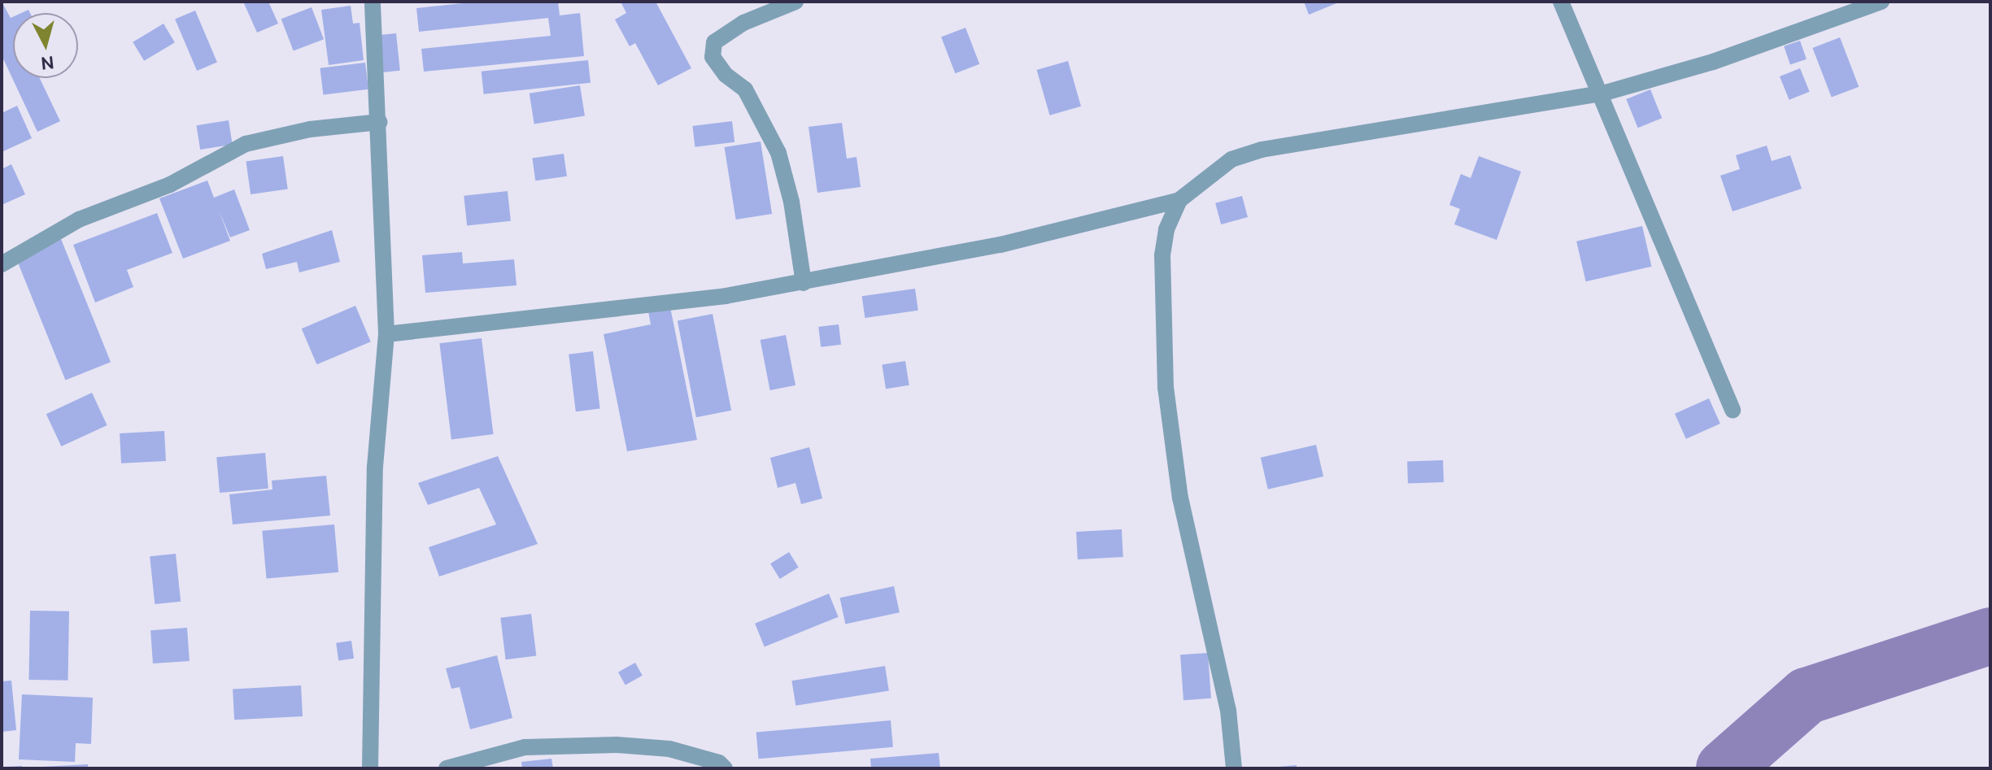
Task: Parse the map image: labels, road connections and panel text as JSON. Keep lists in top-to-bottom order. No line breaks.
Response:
{"north":"bottom"}
